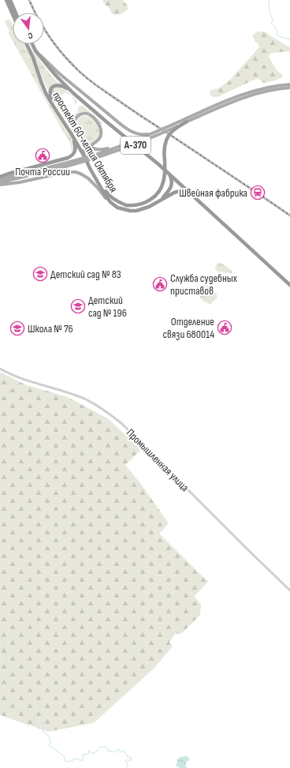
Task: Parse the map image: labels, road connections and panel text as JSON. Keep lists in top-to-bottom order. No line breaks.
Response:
{"streets":{"highway":["проспект 60-летия Октября","А-370"],"street":["Промышленная улица"]},"crossings":[["проспект 60-летия Октября","А-370"]],"places":{"public building":["Почта России","Служба судебных приставов","Отделение связи 680014"],"station":["Швейная фабрика"],"school or university":["Детский сад № 83","Детский сад № 196","Школа № 76"]},"north":"bottom"}
